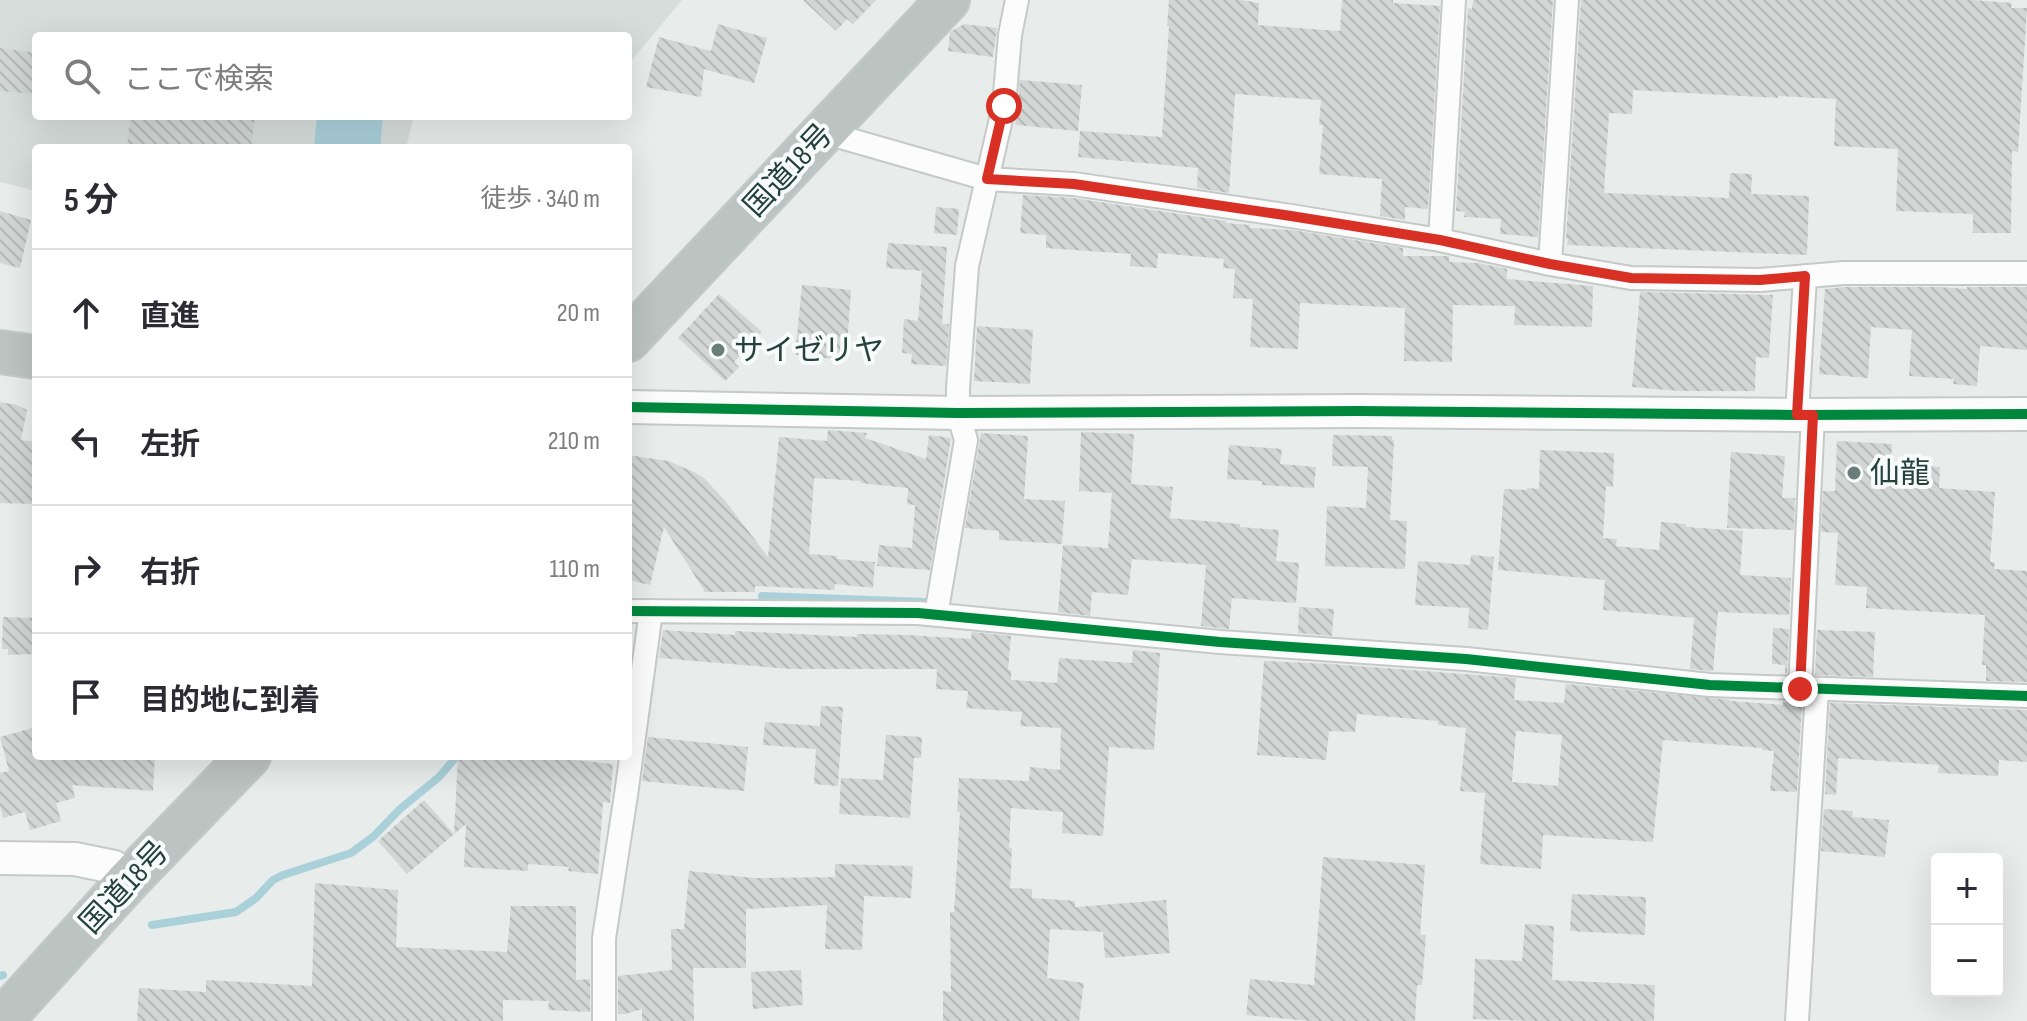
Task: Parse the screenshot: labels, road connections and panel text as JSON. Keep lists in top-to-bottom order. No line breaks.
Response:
{"streets":{"highway":["国道18号"]},"places":["サイゼリヤ","仙龍"],"page":{"search":"ここで検索","heading":["5 分","徒歩 · 340 m"],"list":[["直進","20 m"],["左折","210 m"],["右折","110 m"],"目的地に到着"],"map_buttons":["+","−"]}}
